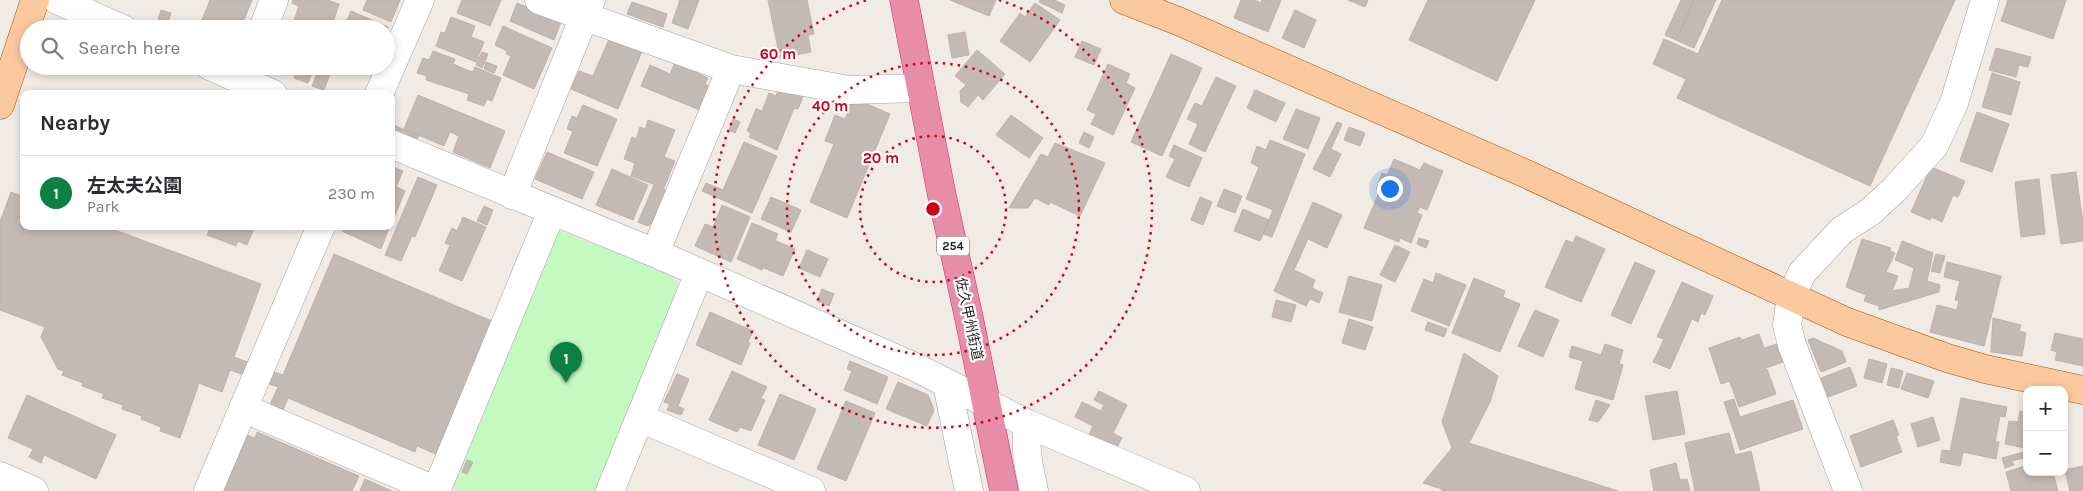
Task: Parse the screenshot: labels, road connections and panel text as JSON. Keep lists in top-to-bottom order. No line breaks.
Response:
{"streets":{"highway":["254","佐久甲州街道"]},"page":{"search":"Search here","heading":"Nearby","list":[{"mark":"1","name":"左太夫公園","note":"Park","value":"230 m"}],"pins":"1","map_buttons":["+","−"]},"rings":["60 m","40 m","20 m"]}
